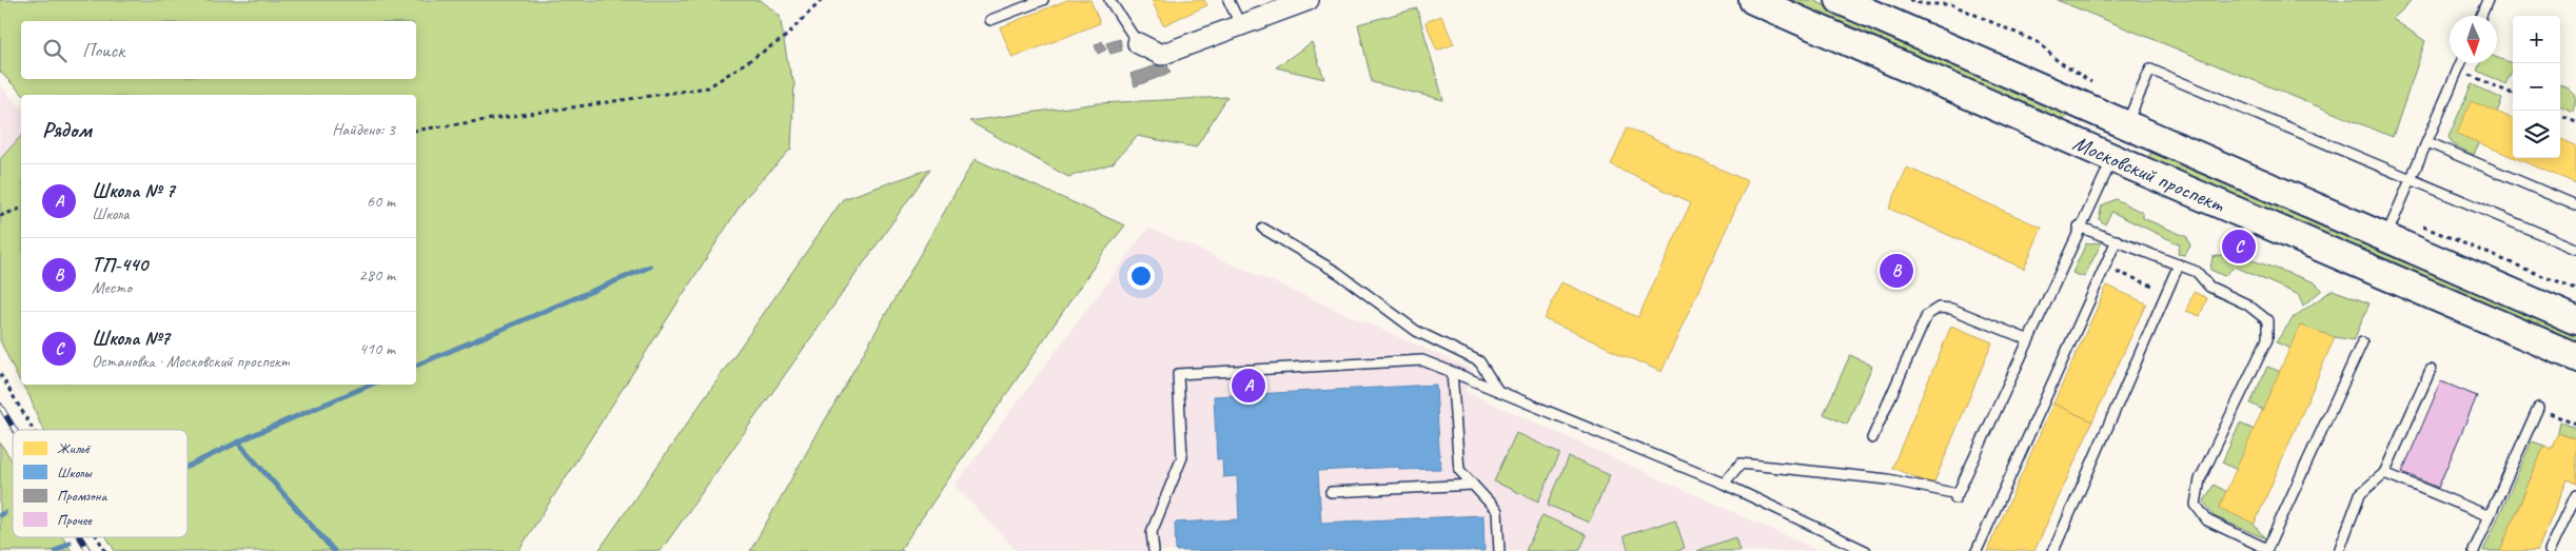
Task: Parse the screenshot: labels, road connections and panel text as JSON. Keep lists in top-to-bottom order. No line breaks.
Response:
{"streets":{"main road":["Московский проспект"]},"legend":["Жильё","Школы","Промзона","Прочее"],"north":"bottom","page":{"map_buttons":["+","−"],"search":"Поиск","heading":["Рядом","Найдено: 3"],"list":[{"mark":"A","name":"Школа № 7","note":"Школа","value":"60 m"},{"mark":"B","name":"ТП-440","note":"Место","value":"280 m"},{"mark":"C","name":"Школа №7","note":"Остановка · Московский проспект","value":"410 m"}],"pins":["C","B","A"]}}
